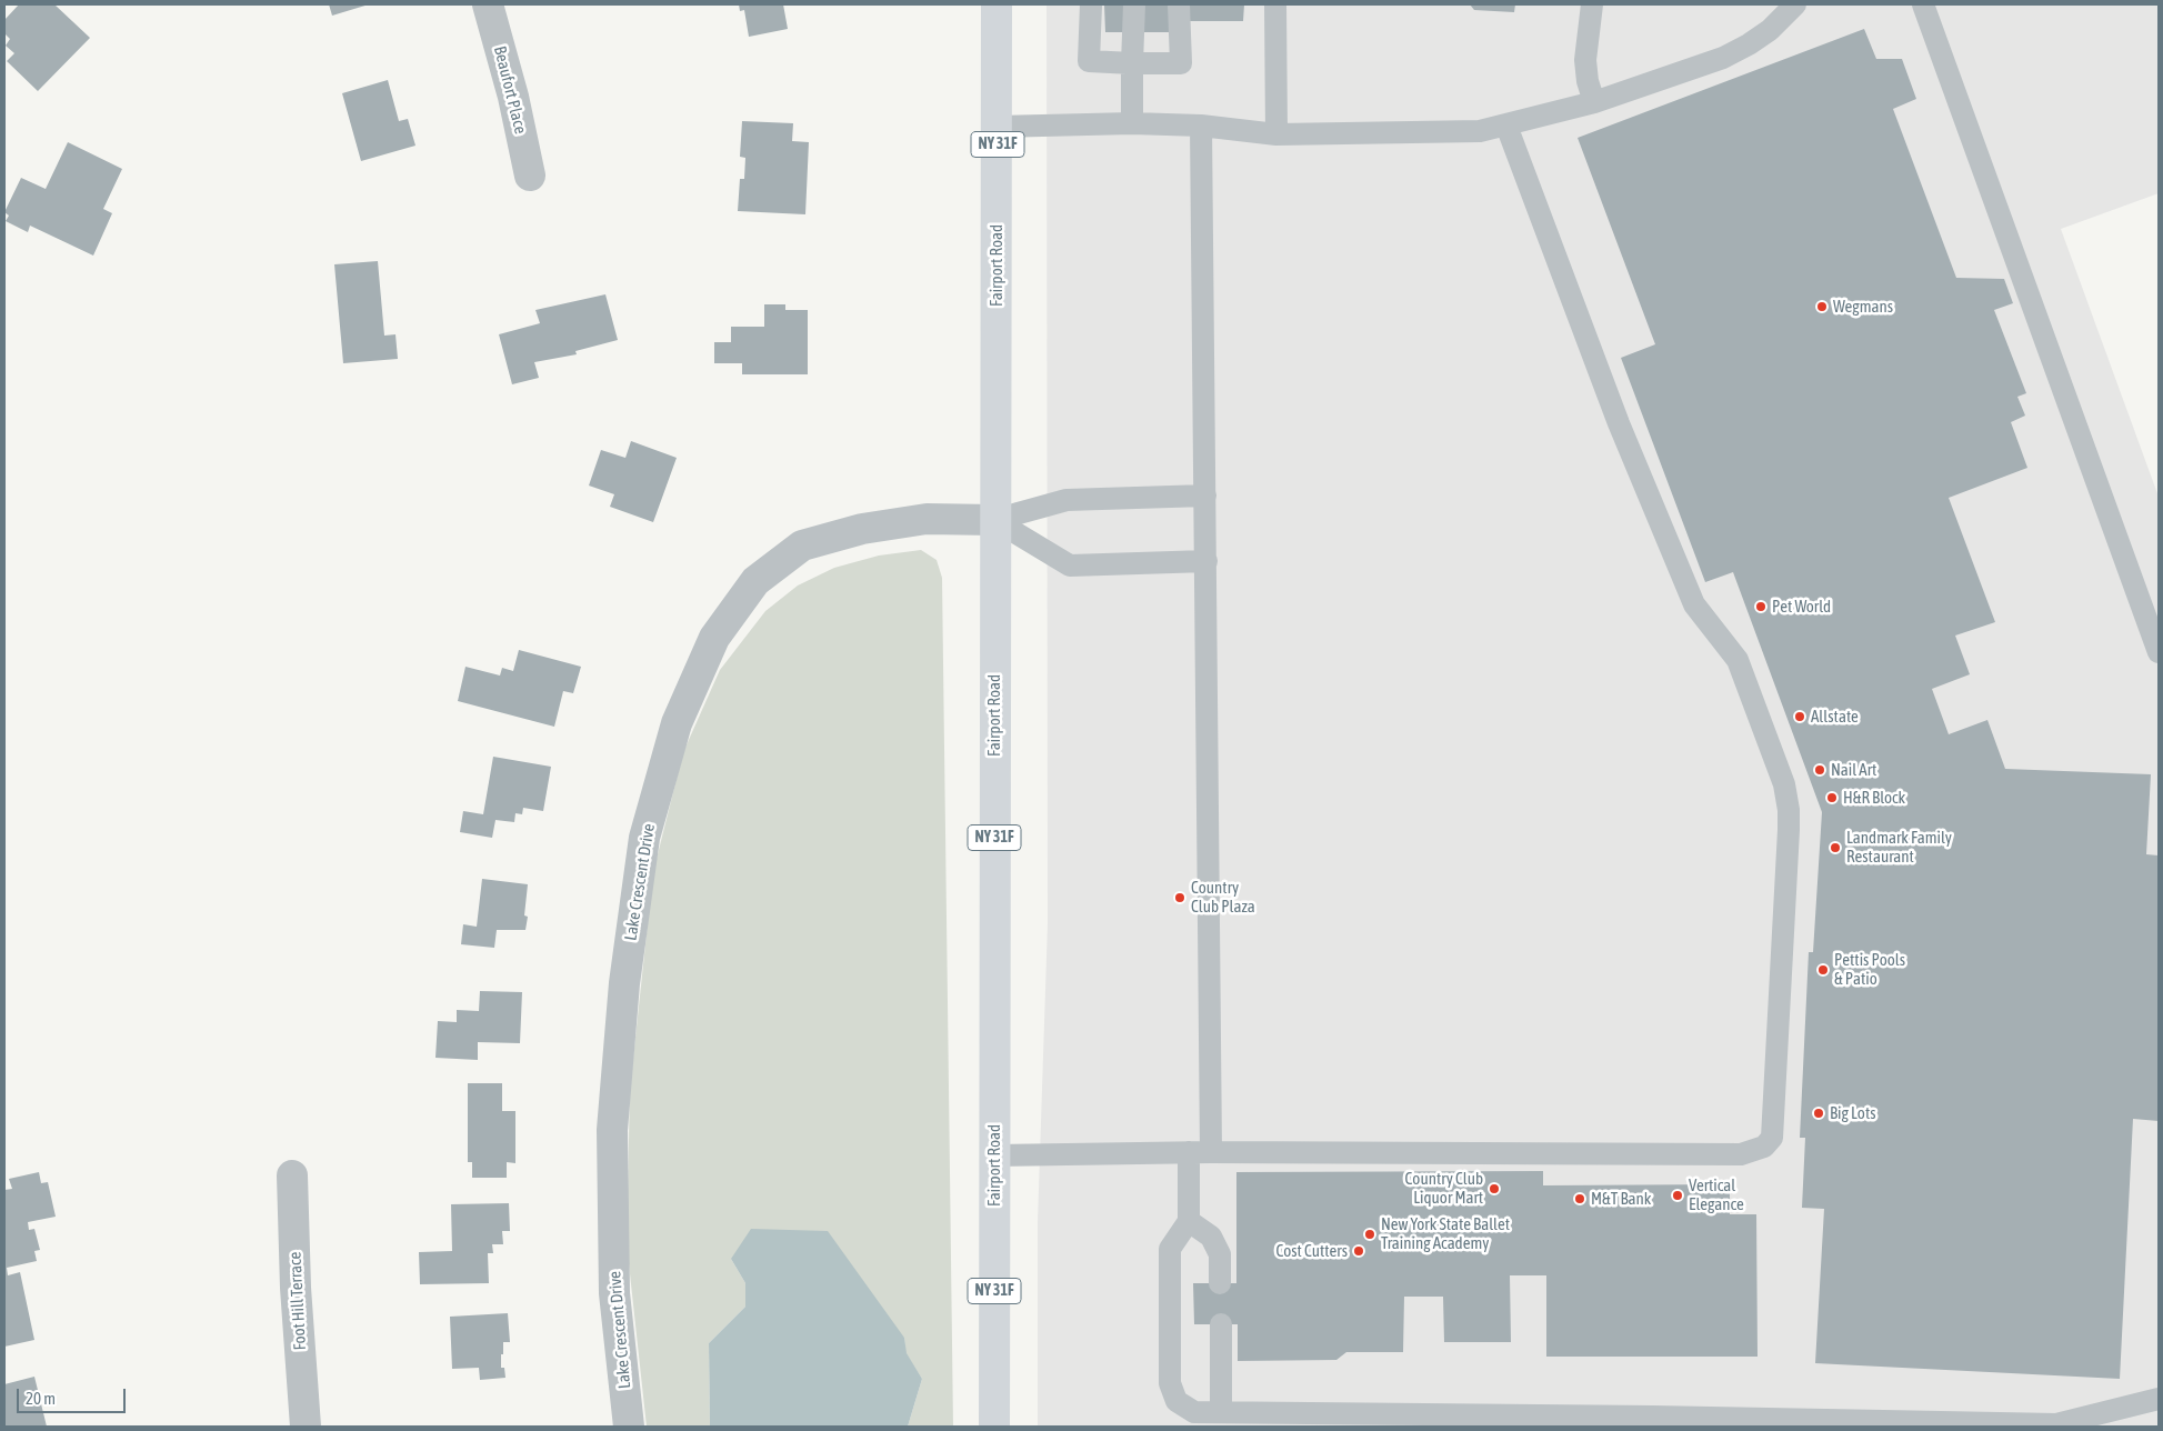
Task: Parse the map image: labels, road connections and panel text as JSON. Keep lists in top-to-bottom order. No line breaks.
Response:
{"streets":{"main road":["NY 31F","Fairport Road"],"street":["Beaufort Place","Lake Crescent Drive","Foot Hill Terrace"]},"crossings":[["Fairport Road","Lake Crescent Drive"]],"places":["Wegmans","Pet World","Allstate","Nail Art","H&R Block","Landmark Family Restaurant","Country Club Plaza","Pettis Pools & Patio","Big Lots","Country Club Liquor Mart","Vertical Elegance","M&T Bank","New York State Ballet Training Academy","Cost Cutters"],"scale_bar":"20 m"}
